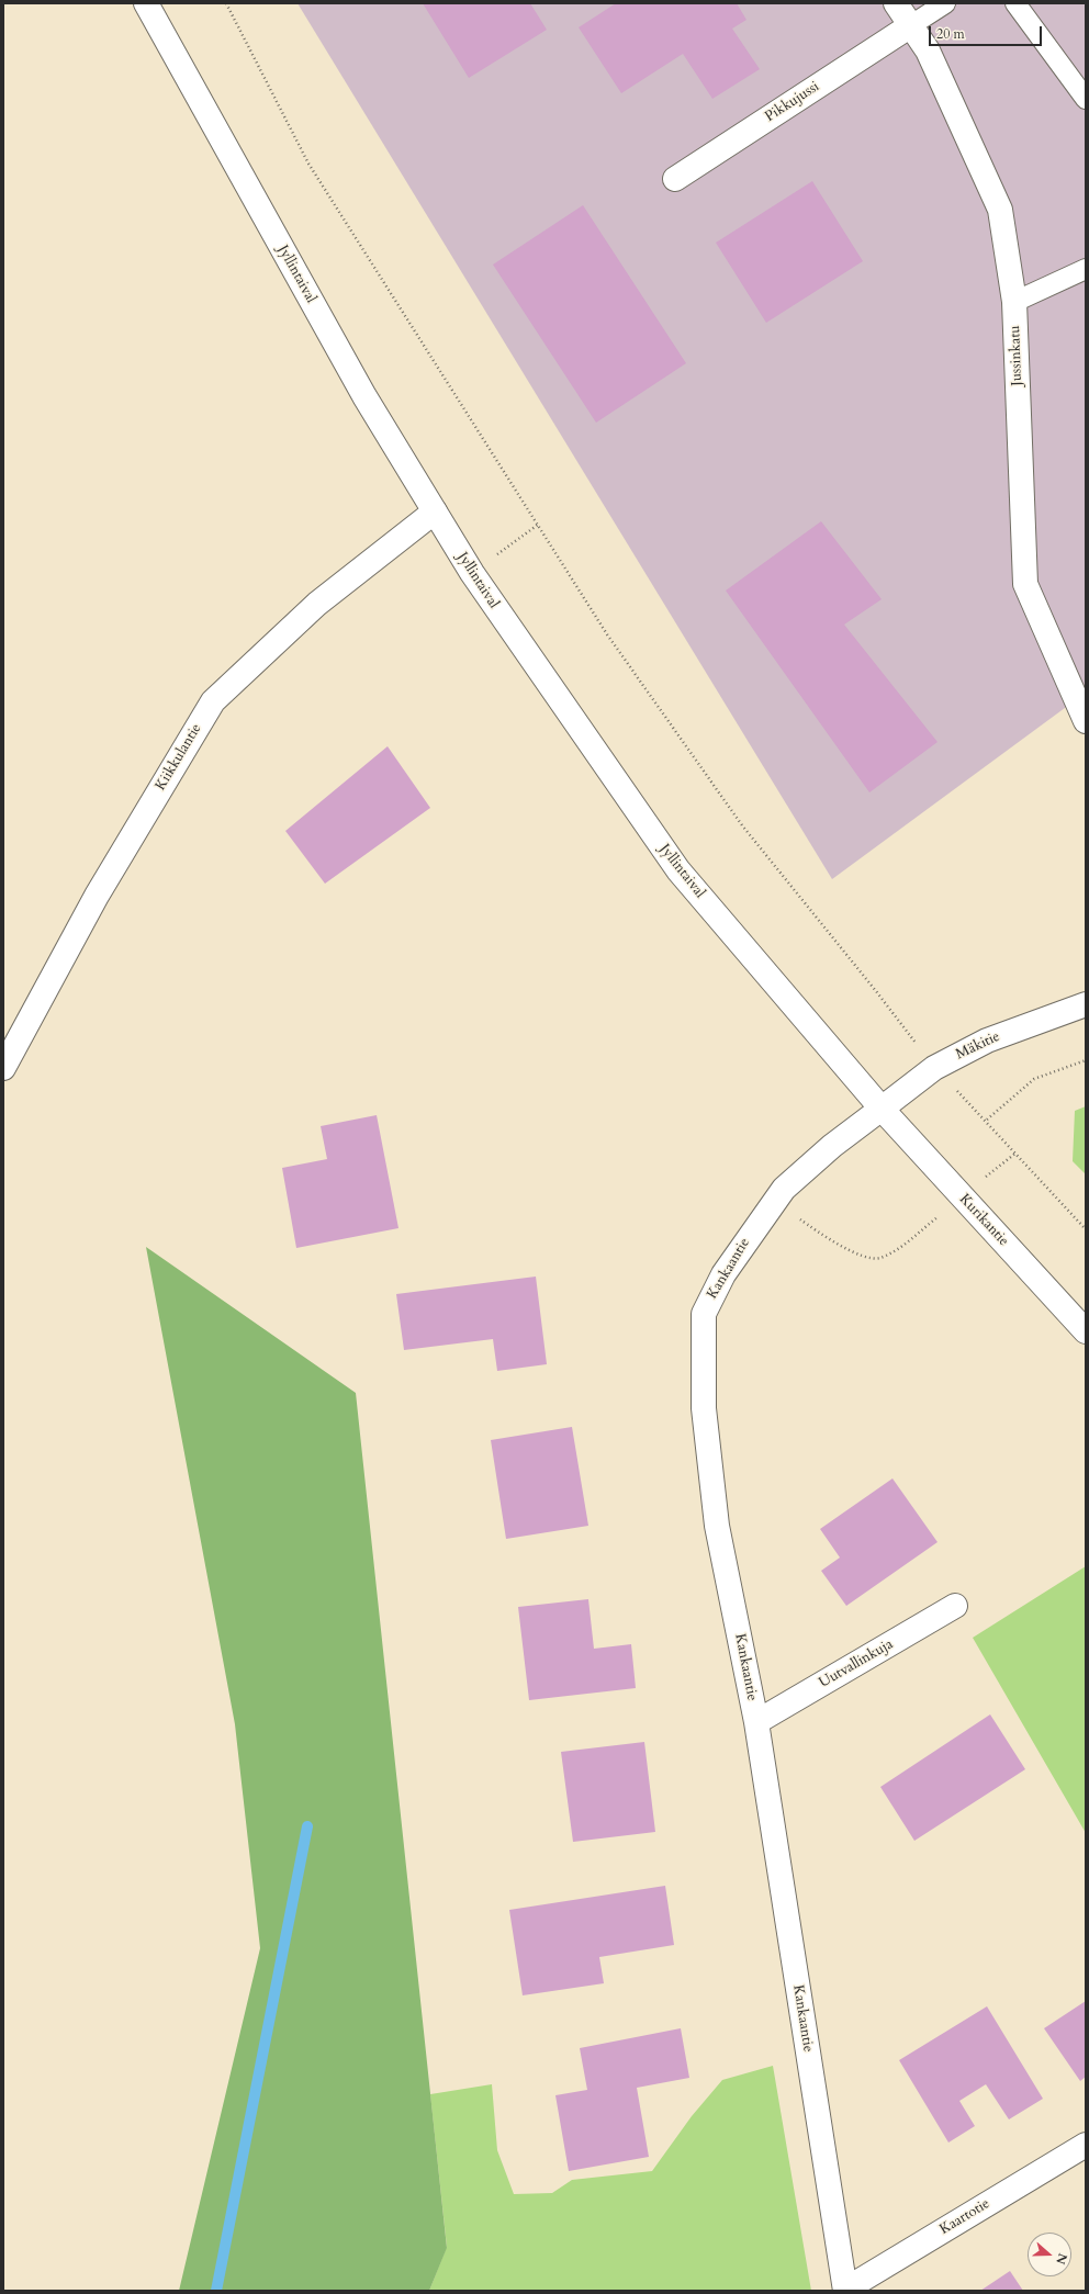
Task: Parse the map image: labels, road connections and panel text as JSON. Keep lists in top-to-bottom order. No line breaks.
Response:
{"streets":{"street":["Pikkujussi","Jyllintaival","Jussinkatu","Kiikkulantie","Mäkitie","Kurikantie","Kankaantie","Uutvallinkuja","Kaartotie"]},"crossings":[["Pikkujussi","Jussinkatu"],["Jyllintaival","Kiikkulantie"],["Jyllintaival","Mäkitie"],["Jyllintaival","Kurikantie"],["Jyllintaival","Kankaantie"],["Mäkitie","Kurikantie"],["Mäkitie","Kankaantie"],["Kurikantie","Kankaantie"],["Kankaantie","Uutvallinkuja"],["Kankaantie","Kaartotie"]],"scale_bar":"20 m","north":"right"}
